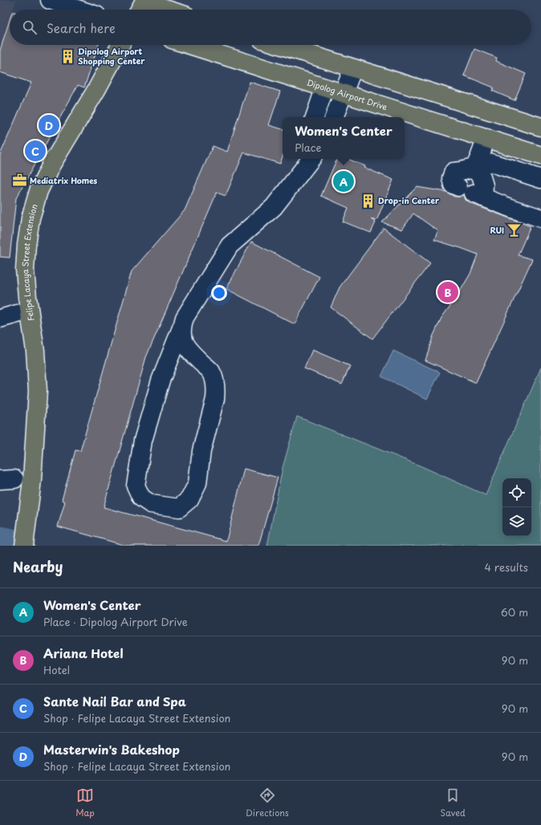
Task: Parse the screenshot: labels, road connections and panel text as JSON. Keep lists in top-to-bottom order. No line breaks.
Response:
{"streets":{"main road":["Dipolog Airport Drive","Felipe Lacaya Street Extension"]},"places":{"building":["Dipolog Airport Shopping Center","Drop-in Center"],"office":["Mediatrix Homes"],"bar":["RUI"]},"page":{"search":"Search here","pins":["D","C","A","B"],"popup":["Women's Center","Place"],"heading":["Nearby","4 results"],"list":[{"mark":"A","name":"Women's Center","note":"Place · Dipolog Airport Drive","value":"60 m"},{"mark":"B","name":"Ariana Hotel","note":"Hotel","value":"90 m"},{"mark":"C","name":"Sante Nail Bar and Spa","note":"Shop · Felipe Lacaya Street Extension","value":"90 m"},{"mark":"D","name":"Masterwin's Bakeshop","note":"Shop · Felipe Lacaya Street Extension","value":"90 m"}],"nav":["Map","Directions","Saved"]}}
